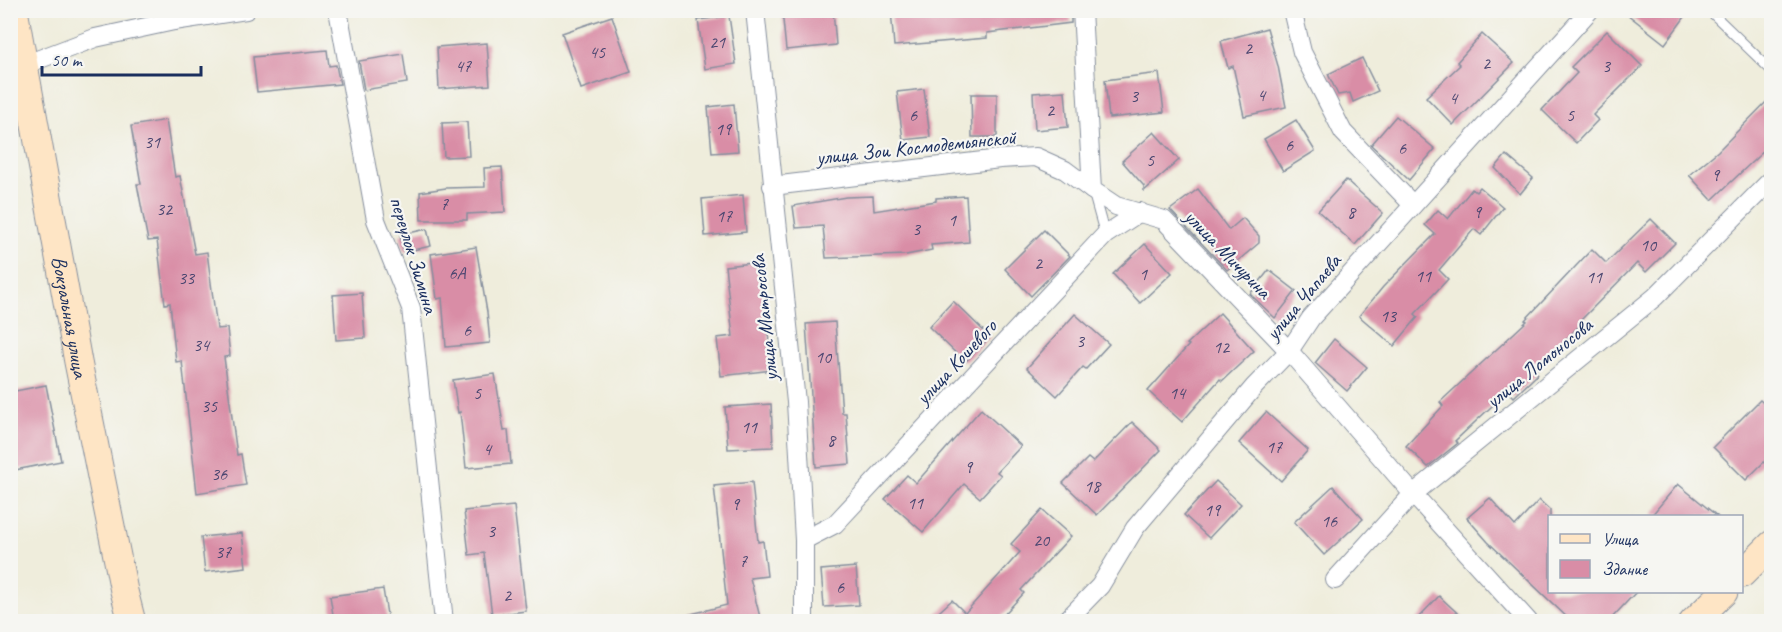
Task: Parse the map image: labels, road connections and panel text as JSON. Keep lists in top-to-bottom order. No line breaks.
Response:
{"streets":{"street":["улица Зои Космодемьянской","улица Мичурина","переулок Зимина","улица Чапаева","Вокзальная улица","улица Матросова","улица Кошевого","улица Ломоносова"]},"crossings":[["улица Зои Космодемьянской","улица Мичурина"],["улица Зои Космодемьянской","улица Матросова"],["улица Мичурина","улица Чапаева"],["улица Мичурина","улица Кошевого"],["улица Мичурина","улица Ломоносова"],["улица Матросова","улица Кошевого"]],"house_numbers":["21","2","45","2","47","3","4","3","4","2","6","5","19","31","6","6","5","9","7","32","8","9","17","1","3","10","2","6А","1","11","11","33","13","6","3","34","12","10","5","14","35","11","8","17","4","9","36","18","11","9","19","16","3","20","37","7","6","2"],"legend":["Улица","Здание"],"scale_bar":"50 m"}
